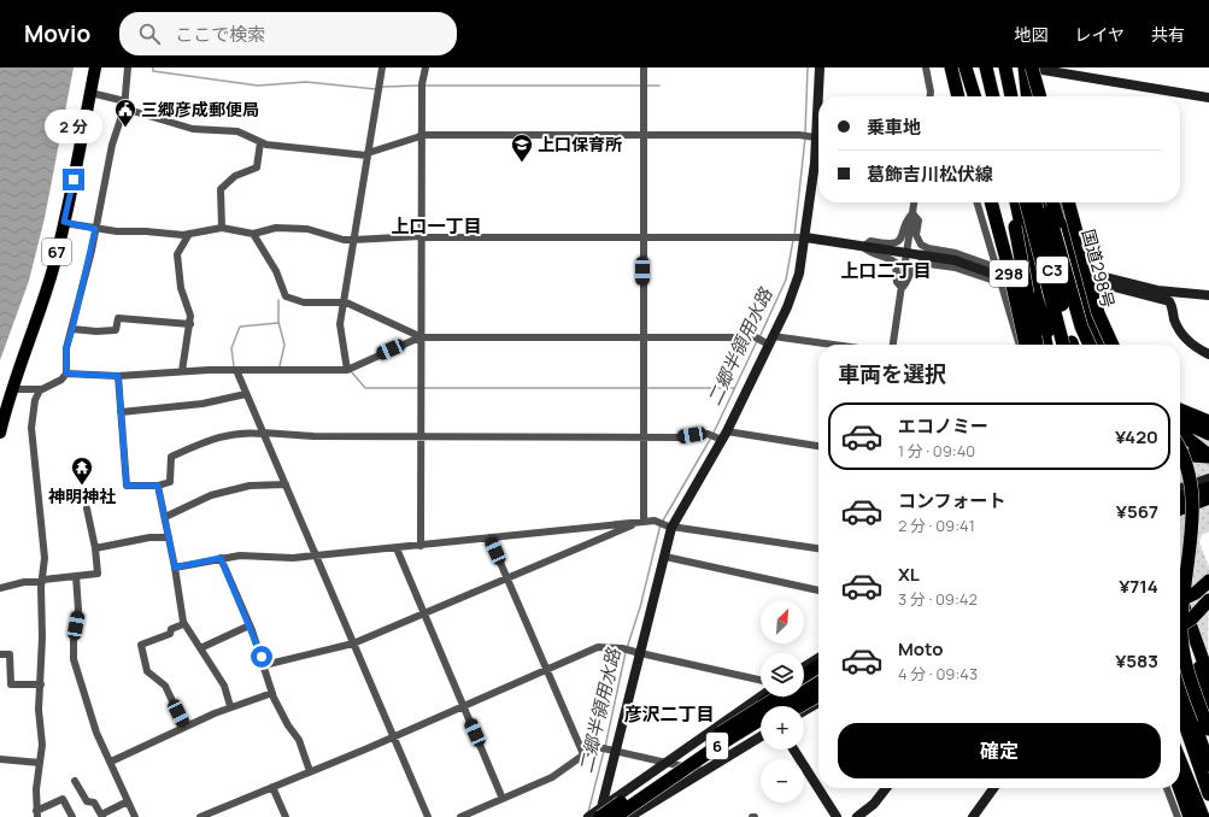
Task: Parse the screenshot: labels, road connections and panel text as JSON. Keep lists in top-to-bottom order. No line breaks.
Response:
{"streets":{"highway":["国道298号","C3","298","6"],"main road":["67"]},"districts":["上口一丁目","上口二丁目","彦沢二丁目"],"water":["二郷半領用水路"],"places":{"public building":["三郷彦成郵便局"],"school or university":["上口保育所"],"temple":["神明神社"]},"north":"top right","page":{"header":"Movio","search":"ここで検索","nav":["地図","レイヤ","共有"],"banner":["乗車地","葛飾吉川松伏線"],"bubble":"2 分","heading":"車両を選択","list":[{"name":"エコノミー","note":"1 分 · 09:40","value":"¥420"},{"name":"コンフォート","note":"2 分 · 09:41","value":"¥567"},{"name":"XL","note":"3 分 · 09:42","value":"¥714"},{"name":"Moto","note":"4 分 · 09:43","value":"¥583"}],"map_buttons":["+","−"],"buttons":"確定"}}
